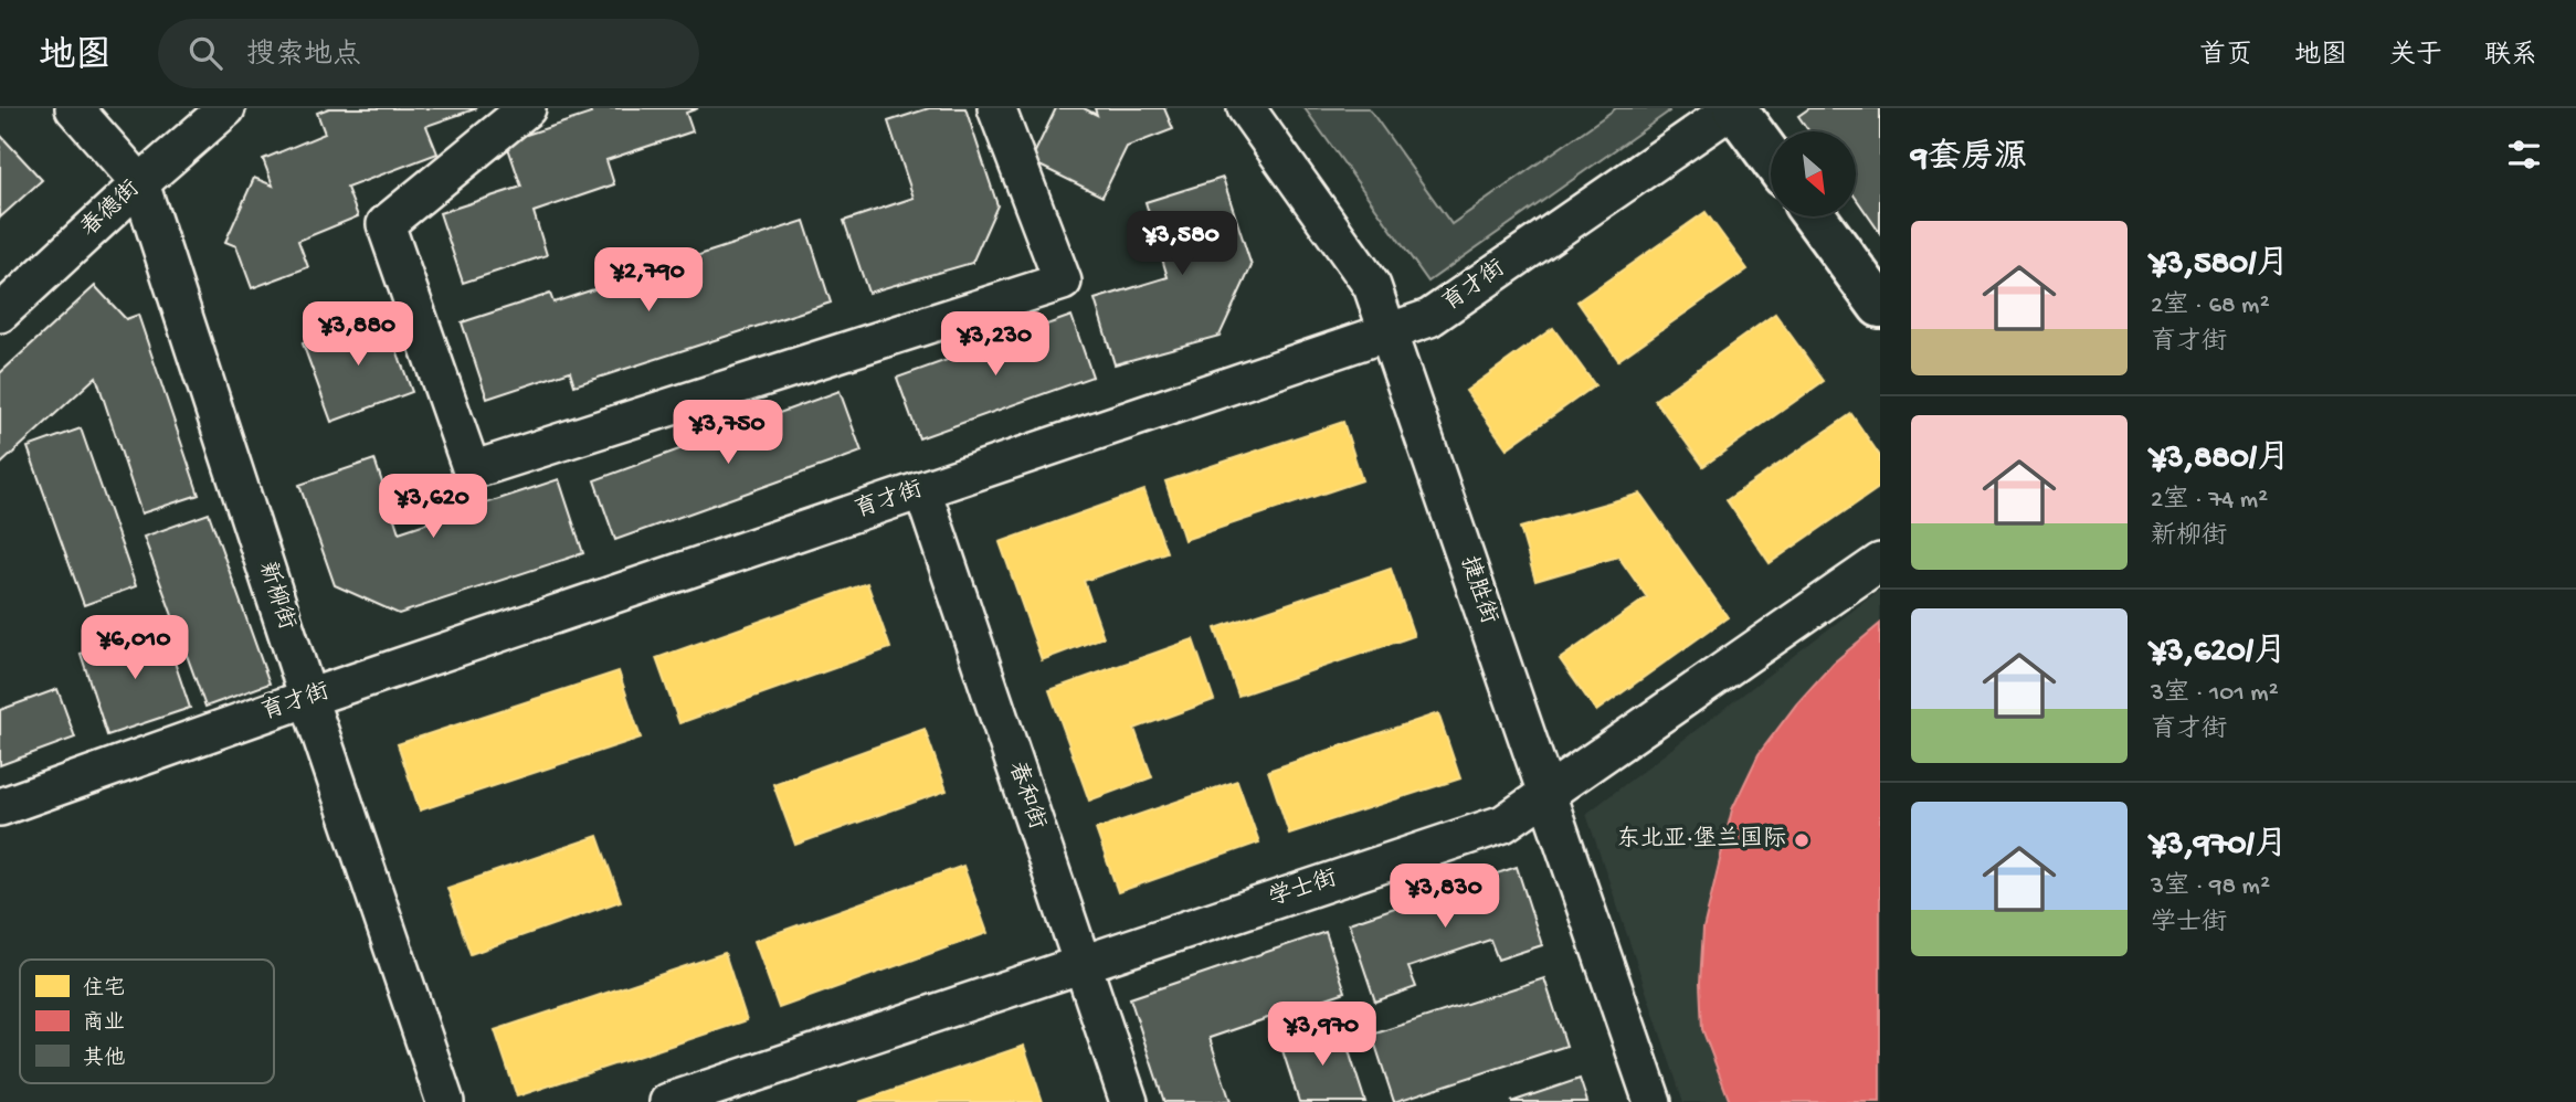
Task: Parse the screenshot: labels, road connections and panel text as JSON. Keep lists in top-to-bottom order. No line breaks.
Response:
{"streets":{"street":["春德街","育才街","捷胜街","新柳街","春和街","学士街"]},"crossings":[["春德街","新柳街"],["育才街","捷胜街"],["育才街","新柳街"],["育才街","春和街"],["捷胜街","学士街"],["春和街","学士街"]],"places":["东北亚·堡兰国际"],"legend":["住宅","商业","其他"],"north":"bottom right","page":{"header":"地图","search":"搜索地点","nav":["首页","地图","关于","联系"],"heading":"9套房源","list":[{"name":"¥3,580/月","note":"2室 · 68 m² · 育才街"},{"name":"¥3,880/月","note":"2室 · 74 m² · 新柳街"},{"name":"¥3,620/月","note":"3室 · 101 m² · 育才街"},{"name":"¥3,970/月","note":"3室 · 98 m² · 学士街"}],"price":["¥3,580","¥2,790","¥3,880","¥3,230","¥3,750","¥3,620","¥6,010","¥3,830","¥3,970"]}}
